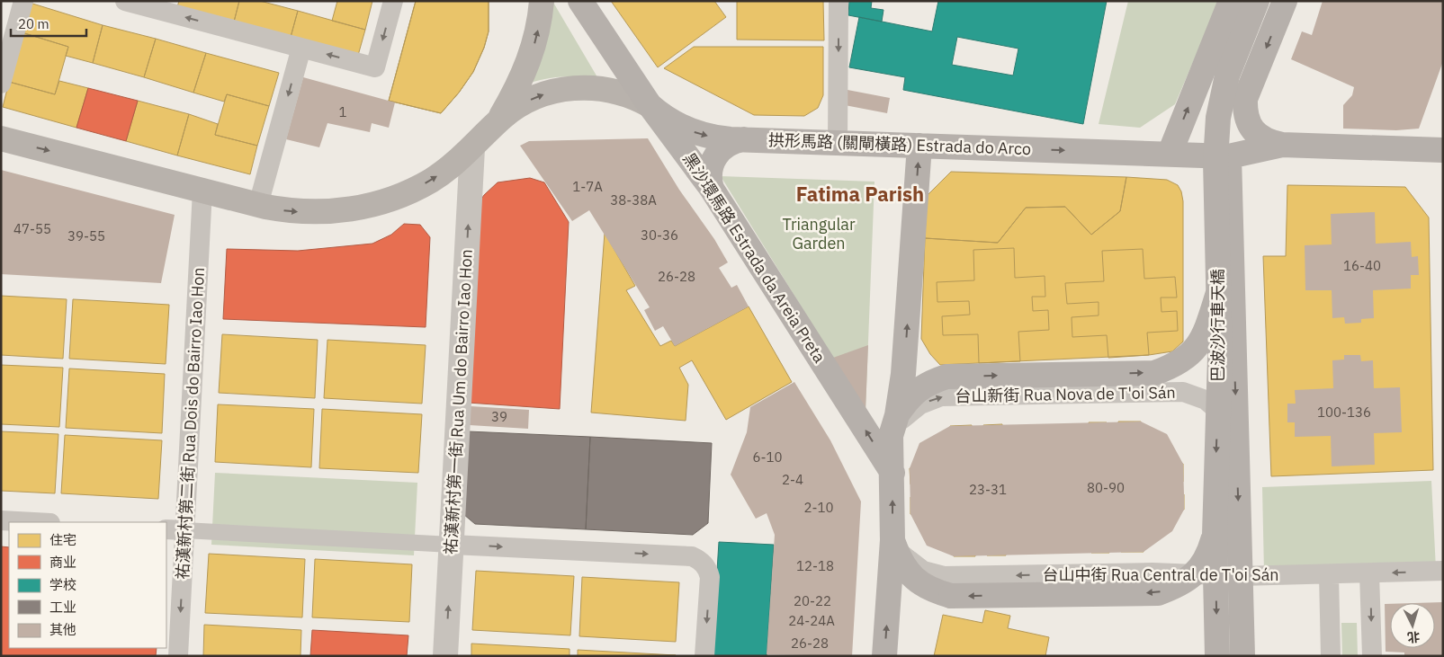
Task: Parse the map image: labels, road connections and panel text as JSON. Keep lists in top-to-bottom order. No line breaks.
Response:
{"streets":{"main road":["拱形馬路 (關閘橫路) Estrada do Arco","黑沙環馬路 Estrada da Areia Preta","巴波沙行車天橋"],"street":["台山新街 Rua Nova de T'oi Sán","祐漢新村第一街 Rua Um do Bairro Iao Hon","祐漢新村第二街 Rua Dois do Bairro Iao Hon","台山中街 Rua Central de T'oi Sán"]},"crossings":[["拱形馬路 (關閘橫路) Estrada do Arco","黑沙環馬路 Estrada da Areia Preta"]],"one_way":["拱形馬路 (關閘橫路) Estrada do Arco","黑沙環馬路 Estrada da Areia Preta","台山新街 Rua Nova de T'oi Sán","祐漢新村第一街 Rua Um do Bairro Iao Hon","台山中街 Rua Central de T'oi Sán"],"districts":["Fatima Parish"],"parks":["Triangular Garden"],"house_numbers":["1","1-7A","38-38A","47-55","30-36","39-55","16-40","26-28","100-136","39","6-10","2-4","80-90","23-31","2-10","12-18","20-22","24-24A","26-28"],"legend":["住宅","商业","学校","工业","其他"],"scale_bar":"20 m","north":"bottom"}
